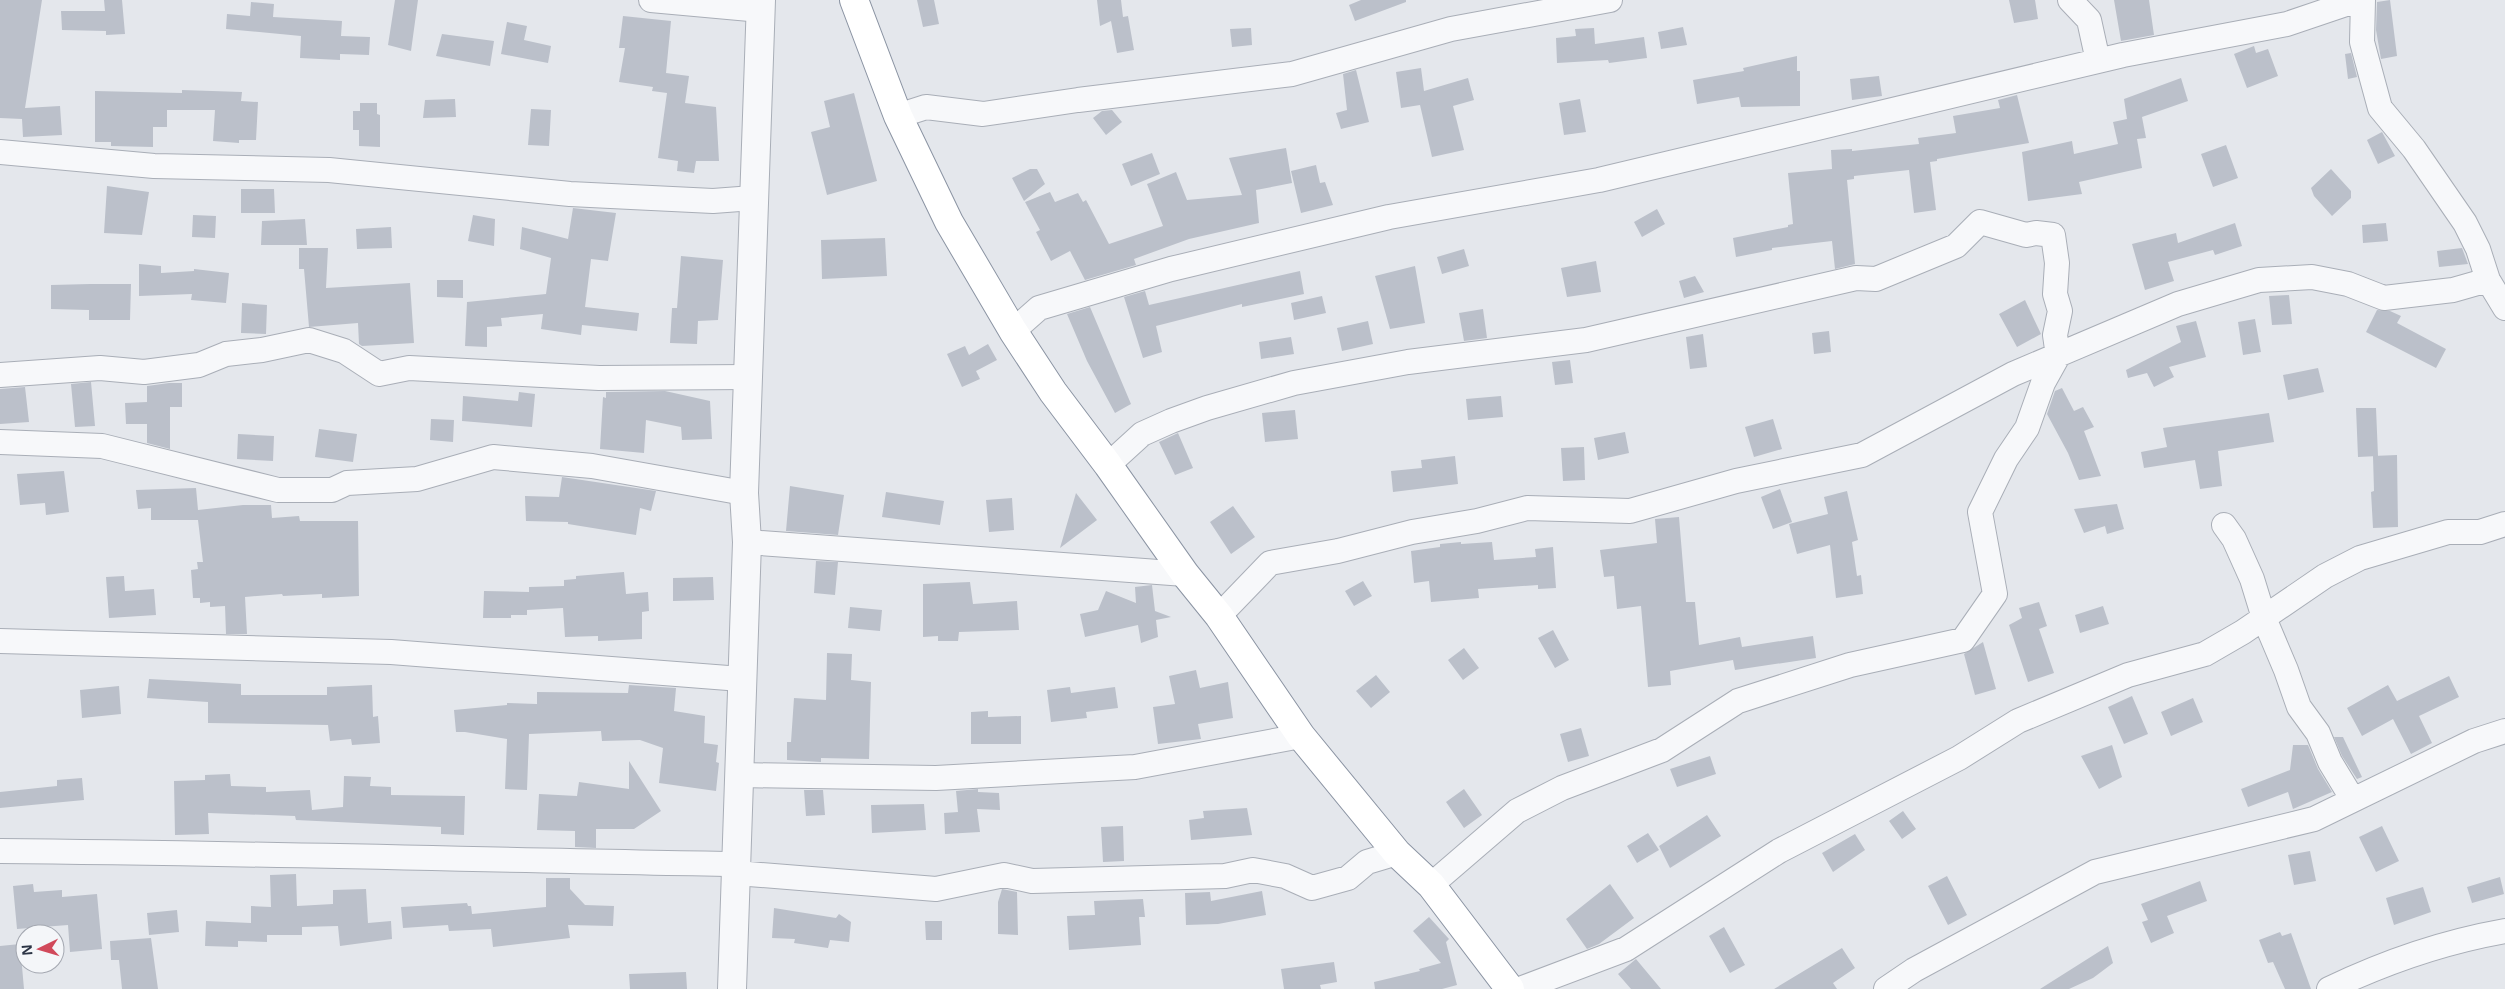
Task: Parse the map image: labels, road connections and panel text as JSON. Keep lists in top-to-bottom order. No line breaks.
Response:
{"north":"left"}
